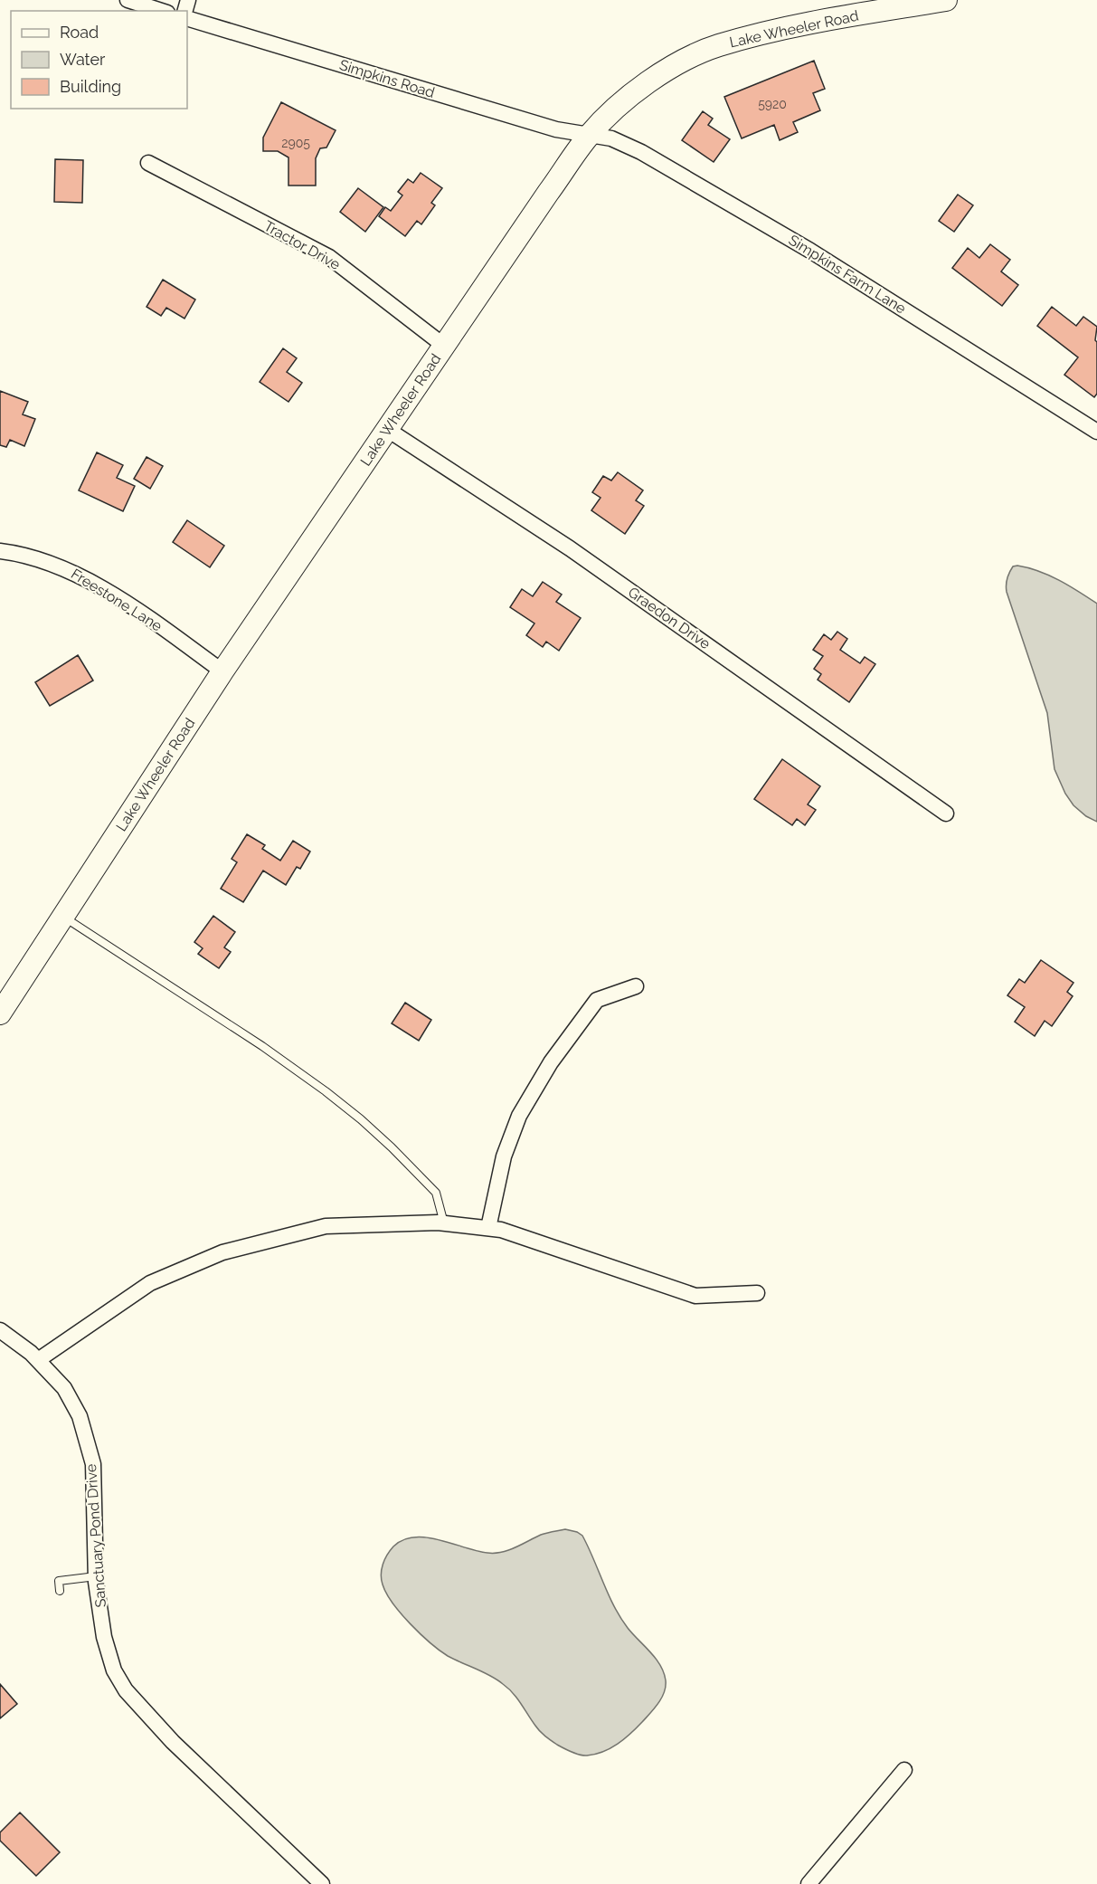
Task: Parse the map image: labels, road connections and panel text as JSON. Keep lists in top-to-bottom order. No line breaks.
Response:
{"streets":{"street":["Lake Wheeler Road","Simpkins Road","Tractor Drive","Simpkins Farm Lane","Freestone Lane","Graedon Drive","Sanctuary Pond Drive"]},"crossings":[["Lake Wheeler Road","Simpkins Road"],["Lake Wheeler Road","Tractor Drive"],["Lake Wheeler Road","Simpkins Farm Lane"],["Lake Wheeler Road","Freestone Lane"],["Lake Wheeler Road","Graedon Drive"],["Simpkins Road","Simpkins Farm Lane"]],"house_numbers":["5920","2905"],"legend":["Road","Water","Building"]}
